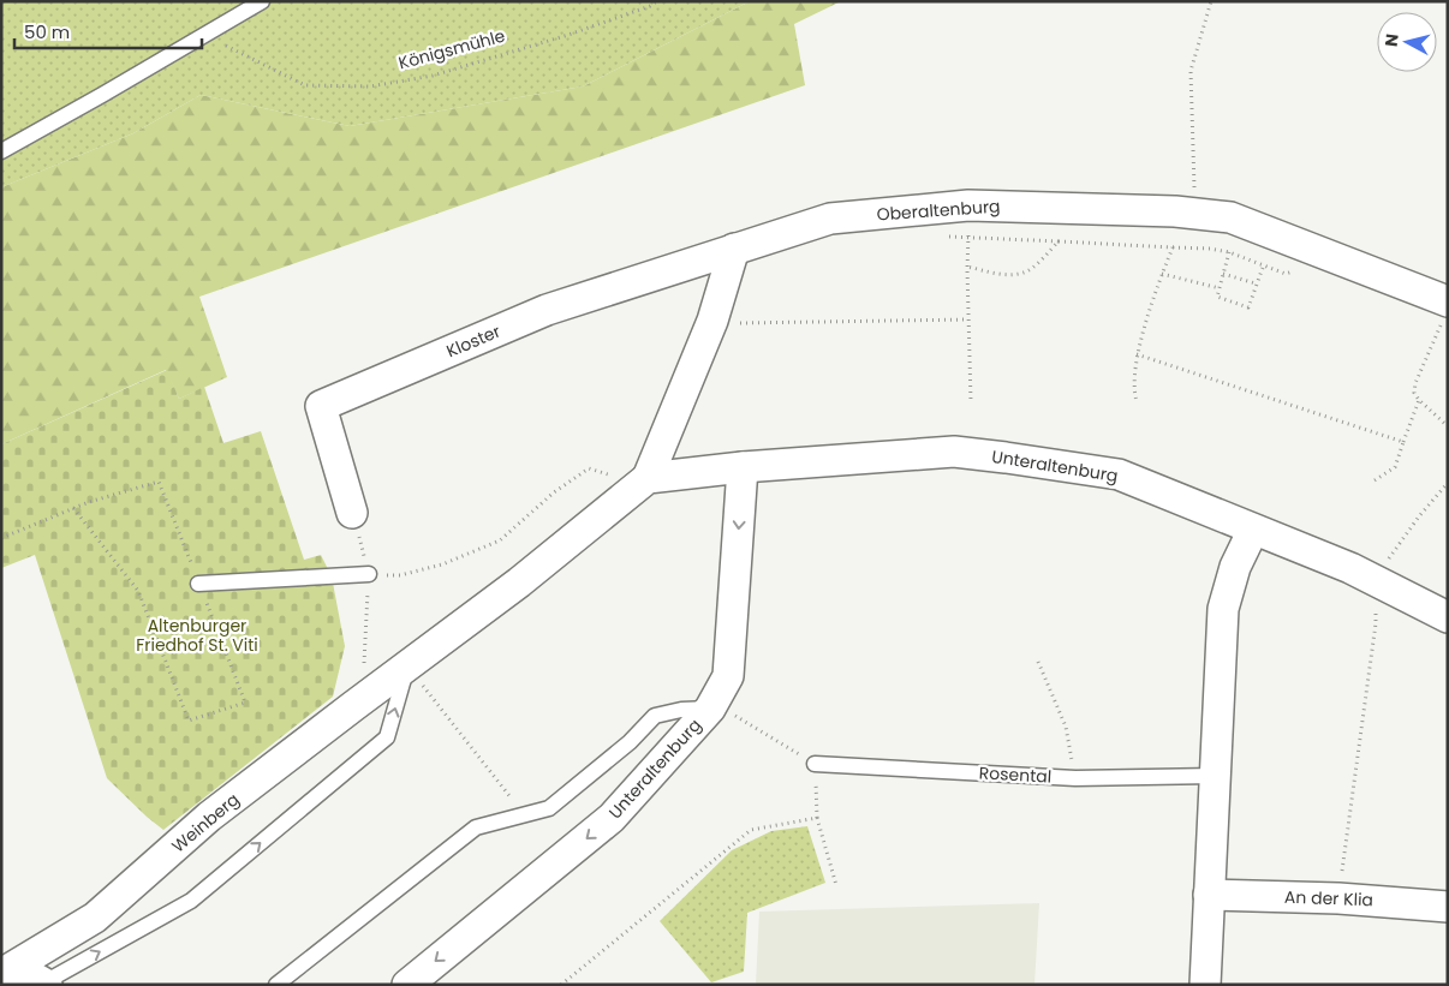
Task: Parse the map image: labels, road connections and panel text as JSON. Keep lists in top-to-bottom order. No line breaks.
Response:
{"streets":{"street":["Oberaltenburg","Kloster","Unteraltenburg","Weinberg","An der Klia"],"lane":["Rosental"],"path":["Königsmühle"]},"crossings":[["Oberaltenburg","Kloster"]],"parks":["Altenburger Friedhof St. Viti"],"scale_bar":"50 m","north":"left"}
